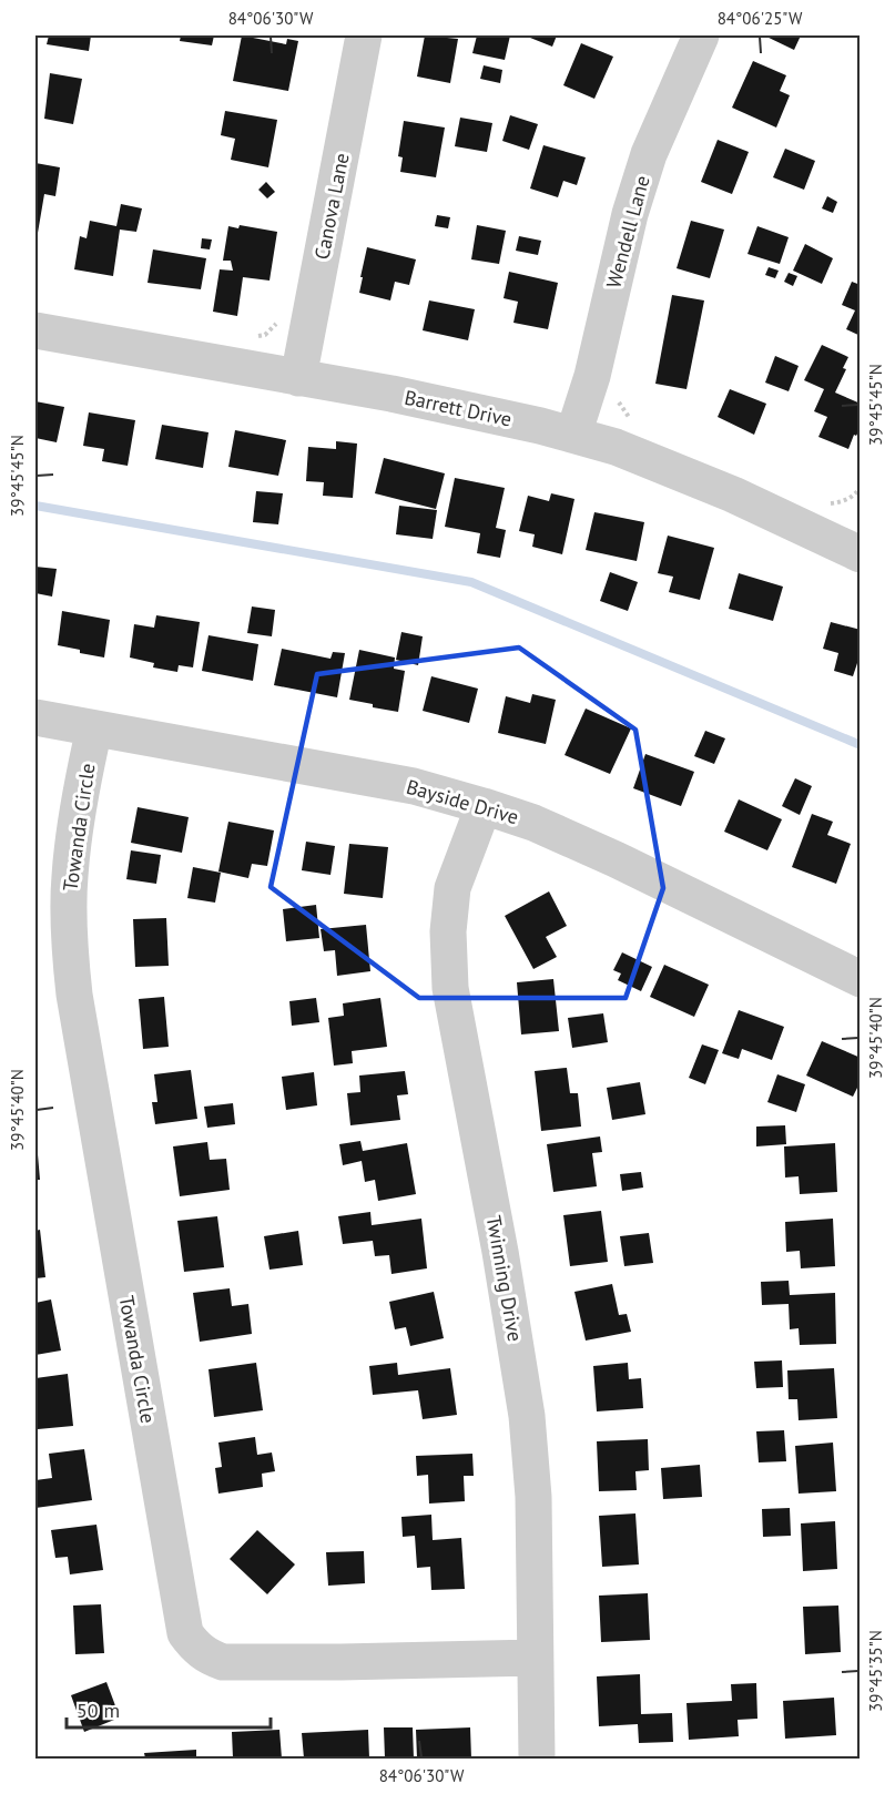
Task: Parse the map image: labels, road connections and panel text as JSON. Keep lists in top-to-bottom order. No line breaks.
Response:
{"streets":{"street":["Canova Lane","Wendell Lane","Barrett Drive","Bayside Drive","Towanda Circle","Twinning Drive"]},"crossings":[["Canova Lane","Barrett Drive"],["Wendell Lane","Barrett Drive"],["Bayside Drive","Towanda Circle"],["Bayside Drive","Twinning Drive"],["Towanda Circle","Twinning Drive"]],"scale_bar":"50 m","coordinates":["84°06'30\"W","84°06'25\"W","39°45'45\"N","39°45'40\"N","39°45'35\"N"]}
